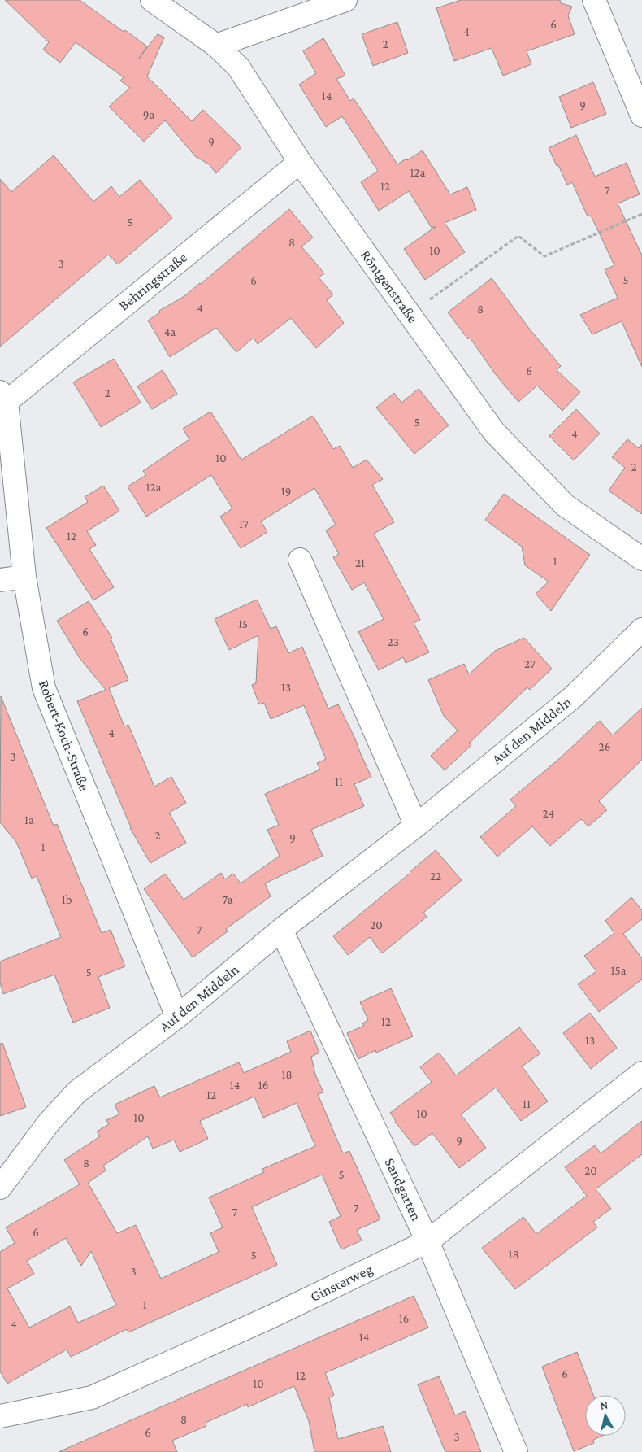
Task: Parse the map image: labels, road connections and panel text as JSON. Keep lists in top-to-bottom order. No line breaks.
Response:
{"streets":{"street":["Behringstraße","Röntgenstraße","Auf den Middeln","Robert-Koch-Straße","Sandgarten","Ginsterweg"]},"crossings":[["Behringstraße","Röntgenstraße"],["Behringstraße","Robert-Koch-Straße"],["Auf den Middeln","Robert-Koch-Straße"],["Auf den Middeln","Sandgarten"],["Sandgarten","Ginsterweg"]],"house_numbers":["6","4","2","14","9","9a","9","12a","12","7","5","8","10","3","5","6","4","8","4a","6","2","5","4","10","2","12a","19","17","12","1","21","15","6","23","27","13","4","26","3","11","24","1a","2","9","1","22","1b","7a","20","7","15a","5","12","13","18","14","16","12","11","10","10","9","8","20","5","7","7","6","18","5","3","1","16","4","14","6","12","10","8","6","3"],"north":"top"}
